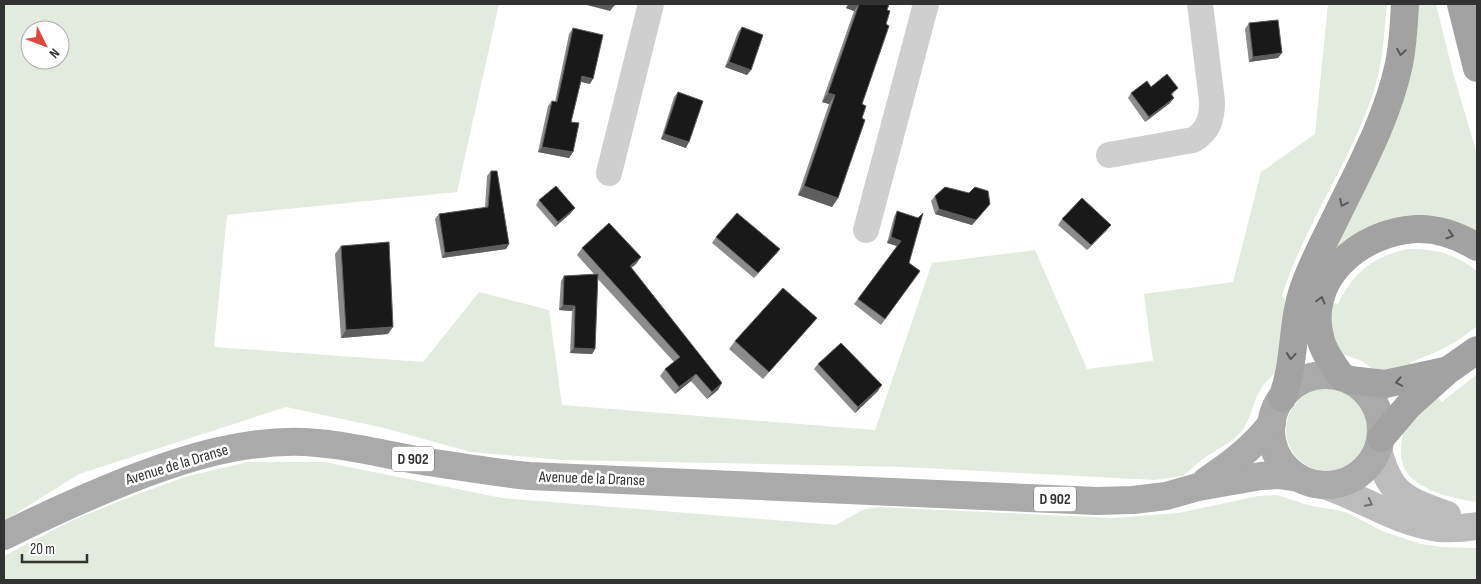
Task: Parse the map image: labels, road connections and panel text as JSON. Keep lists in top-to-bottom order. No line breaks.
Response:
{"streets":{"main road":["D 902","Avenue de la Dranse"]},"scale_bar":"20 m","north":"bottom right"}
